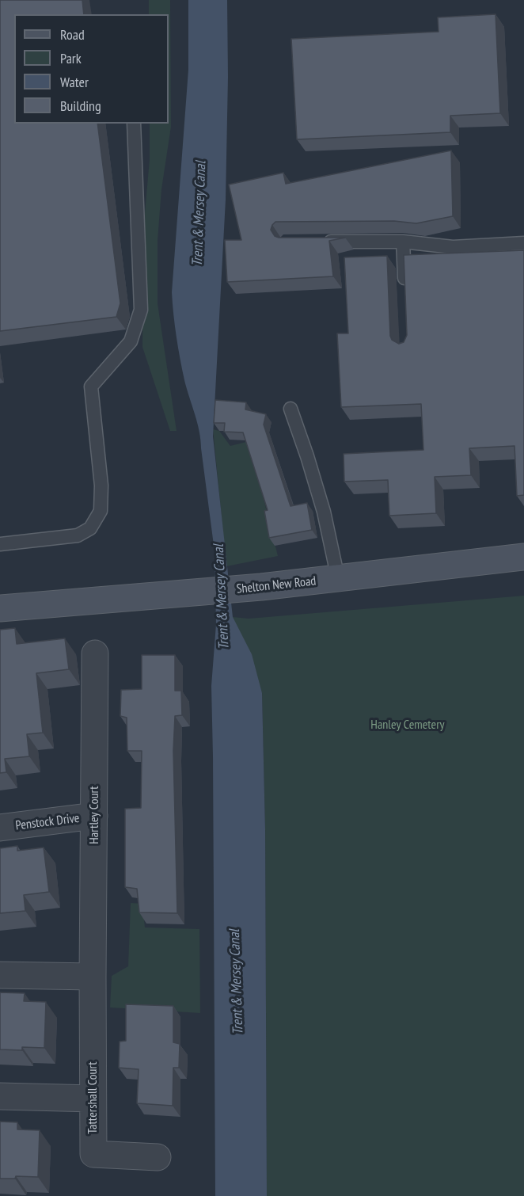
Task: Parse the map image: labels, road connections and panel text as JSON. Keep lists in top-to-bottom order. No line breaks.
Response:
{"streets":{"main road":["Shelton New Road"],"street":["Hartley Court","Penstock Drive","Tattershall Court"]},"crossings":[["Hartley Court","Penstock Drive"],["Hartley Court","Tattershall Court"]],"water":["Trent & Mersey Canal"],"parks":["Hanley Cemetery"],"legend":["Road","Park","Water","Building"]}
